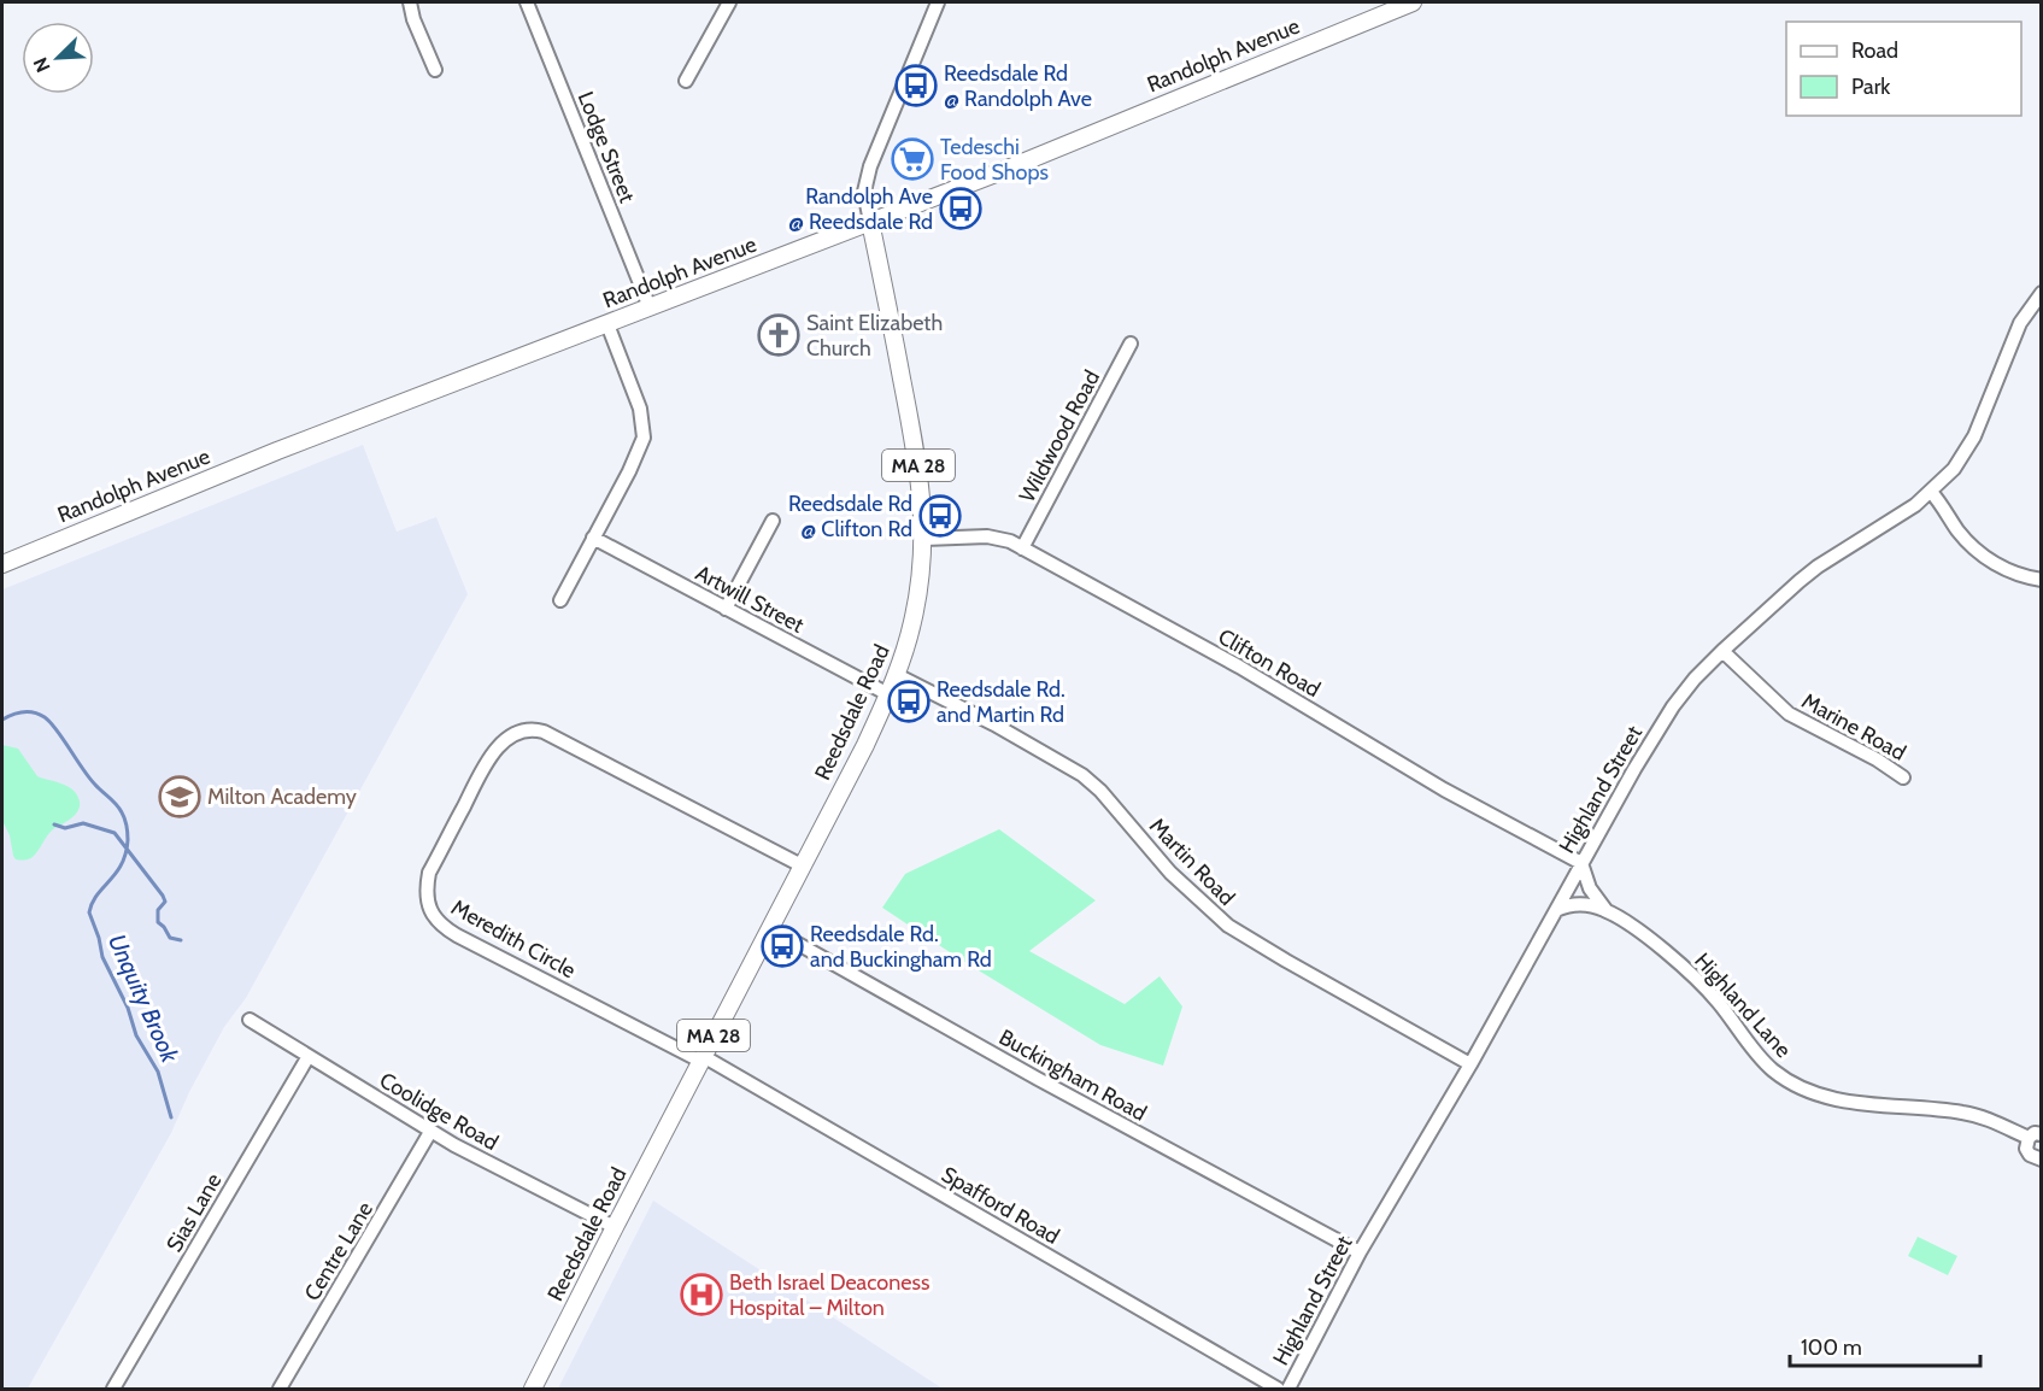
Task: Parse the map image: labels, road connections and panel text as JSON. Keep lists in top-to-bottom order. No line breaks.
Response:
{"streets":{"main road":["Randolph Avenue","MA 28","Reedsdale Road"],"street":["Lodge Street","Wildwood Road","Artwill Street","Clifton Road","Marine Road","Highland Street","Martin Road","Meredith Circle","Highland Lane","Buckingham Road","Coolidge Road","Spafford Road","Sias Lane","Centre Lane"]},"crossings":[["Randolph Avenue","Lodge Street"],["Randolph Avenue","Reedsdale Road"],["Wildwood Road","Clifton Road"],["Artwill Street","Reedsdale Road"],["Clifton Road","Reedsdale Road"],["Clifton Road","Highland Street"],["Clifton Road","Highland Lane"],["Reedsdale Road","Martin Road"],["Reedsdale Road","Meredith Circle"],["Reedsdale Road","Buckingham Road"],["Reedsdale Road","Coolidge Road"],["Reedsdale Road","Spafford Road"],["Marine Road","Highland Street"],["Highland Street","Martin Road"],["Highland Street","Highland Lane"],["Highland Street","Buckingham Road"],["Meredith Circle","Spafford Road"],["Coolidge Road","Sias Lane"],["Coolidge Road","Centre Lane"]],"water":["Unquity Brook"],"places":{"bus stop":["Reedsdale Rd @ Randolph Ave","Randolph Ave @ Reedsdale Rd","Reedsdale Rd @ Clifton Rd","Reedsdale Rd. and Martin Rd","Reedsdale Rd. and Buckingham Rd"],"supermarket":["Tedeschi Food Shops"],"church":["Saint Elizabeth Church"],"school or university":["Milton Academy"],"hospital":["Beth Israel Deaconess Hospital – Milton"]},"legend":["Road","Park"],"scale_bar":"100 m","north":"bottom left"}
